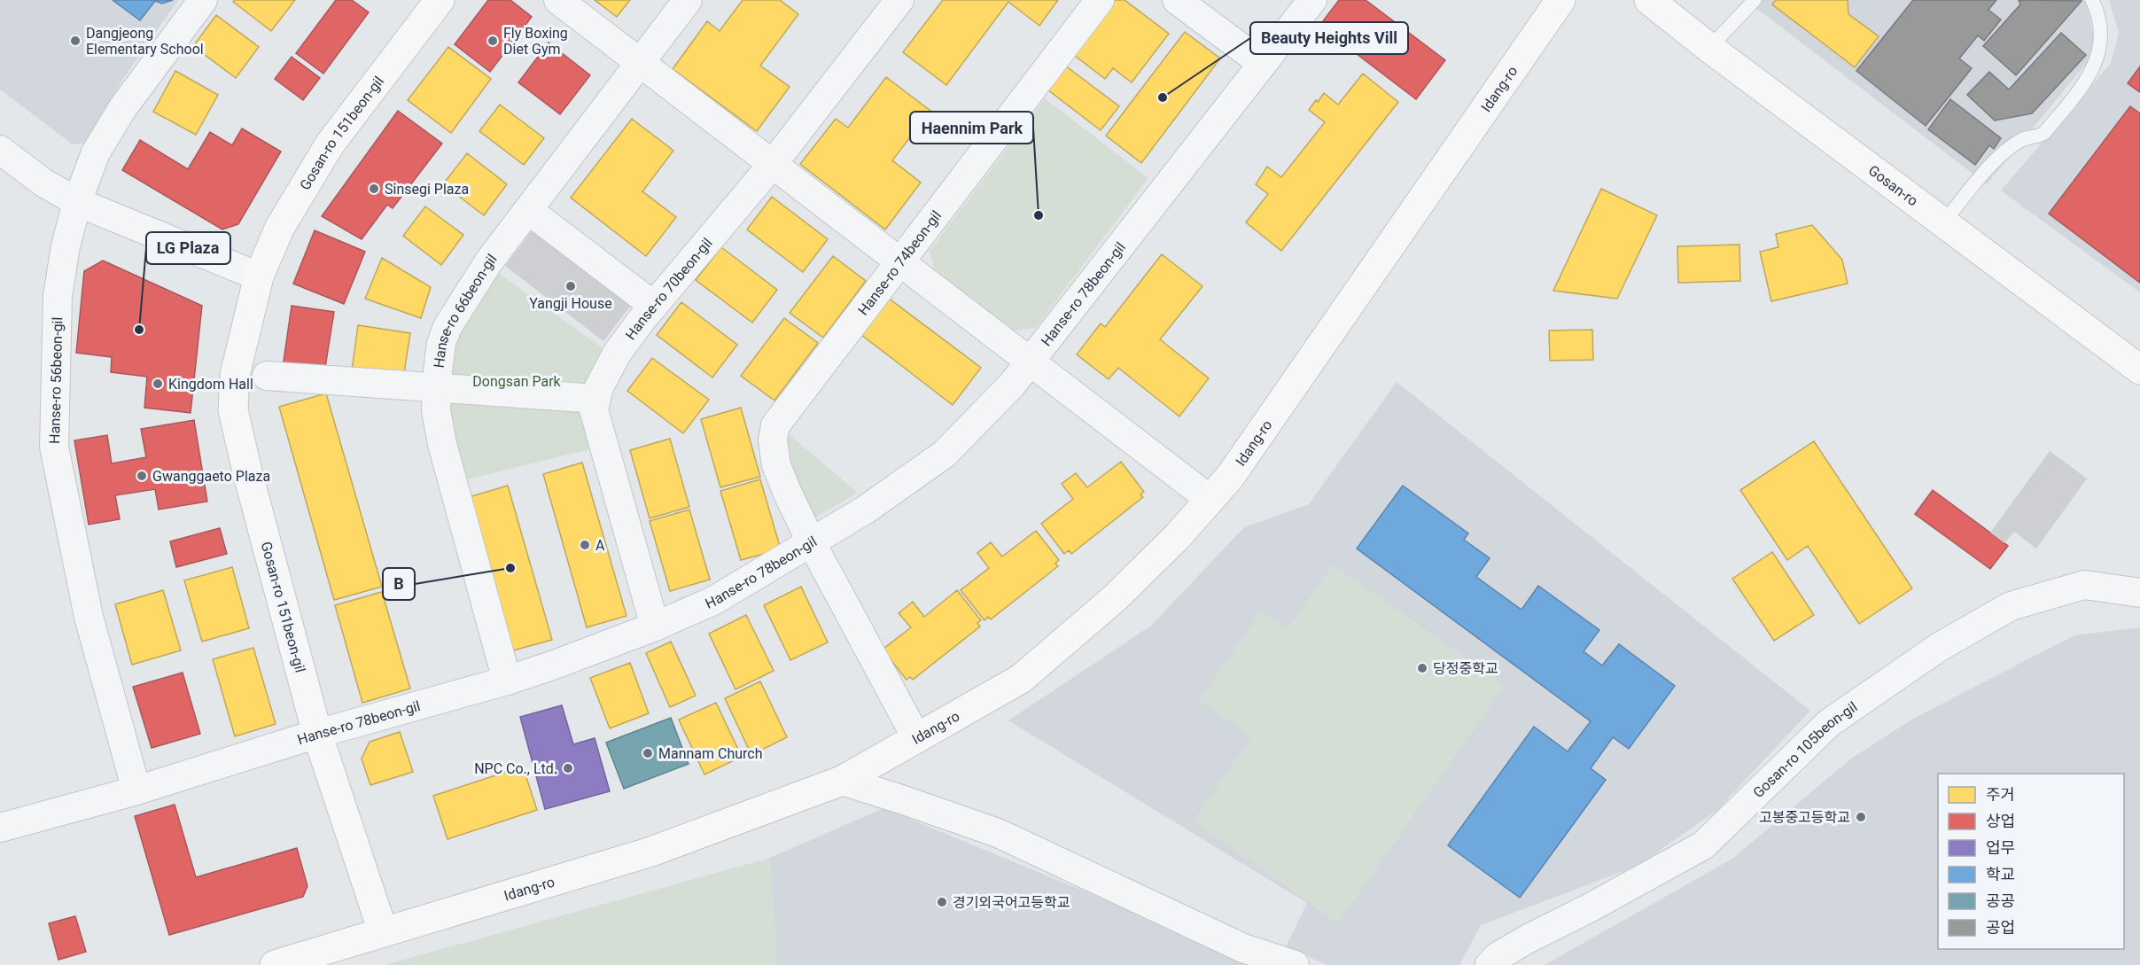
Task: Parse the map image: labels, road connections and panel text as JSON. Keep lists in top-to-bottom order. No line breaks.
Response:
{"streets":{"street":["Idang-ro","Gosan-ro 151beon-gil","Gosan-ro","Hanse-ro 74beon-gil","Hanse-ro 70beon-gil","Hanse-ro 78beon-gil","Hanse-ro 66beon-gil","Hanse-ro 56beon-gil","Gosan-ro 105beon-gil"]},"crossings":[["Idang-ro","Gosan-ro 151beon-gil"],["Idang-ro","Hanse-ro 74beon-gil"],["Gosan-ro 151beon-gil","Hanse-ro 78beon-gil"],["Hanse-ro 74beon-gil","Hanse-ro 78beon-gil"],["Hanse-ro 70beon-gil","Hanse-ro 78beon-gil"],["Hanse-ro 78beon-gil","Hanse-ro 66beon-gil"],["Hanse-ro 78beon-gil","Hanse-ro 56beon-gil"]],"parks":["Dongsan Park"],"places":["Dangjeong Elementary School","Fly Boxing Diet Gym","Beauty Heights Vill","Sinsegi Plaza","Haennim Park","Yangji House","LG Plaza","Kingdom Hall","Gwanggaeto Plaza","A","B","당정중학교","Mannam Church","NPC Co., Ltd.","고봉중고등학교","경기외국어고등학교"],"legend":["주거","상업","업무","학교","공공","공업"]}
